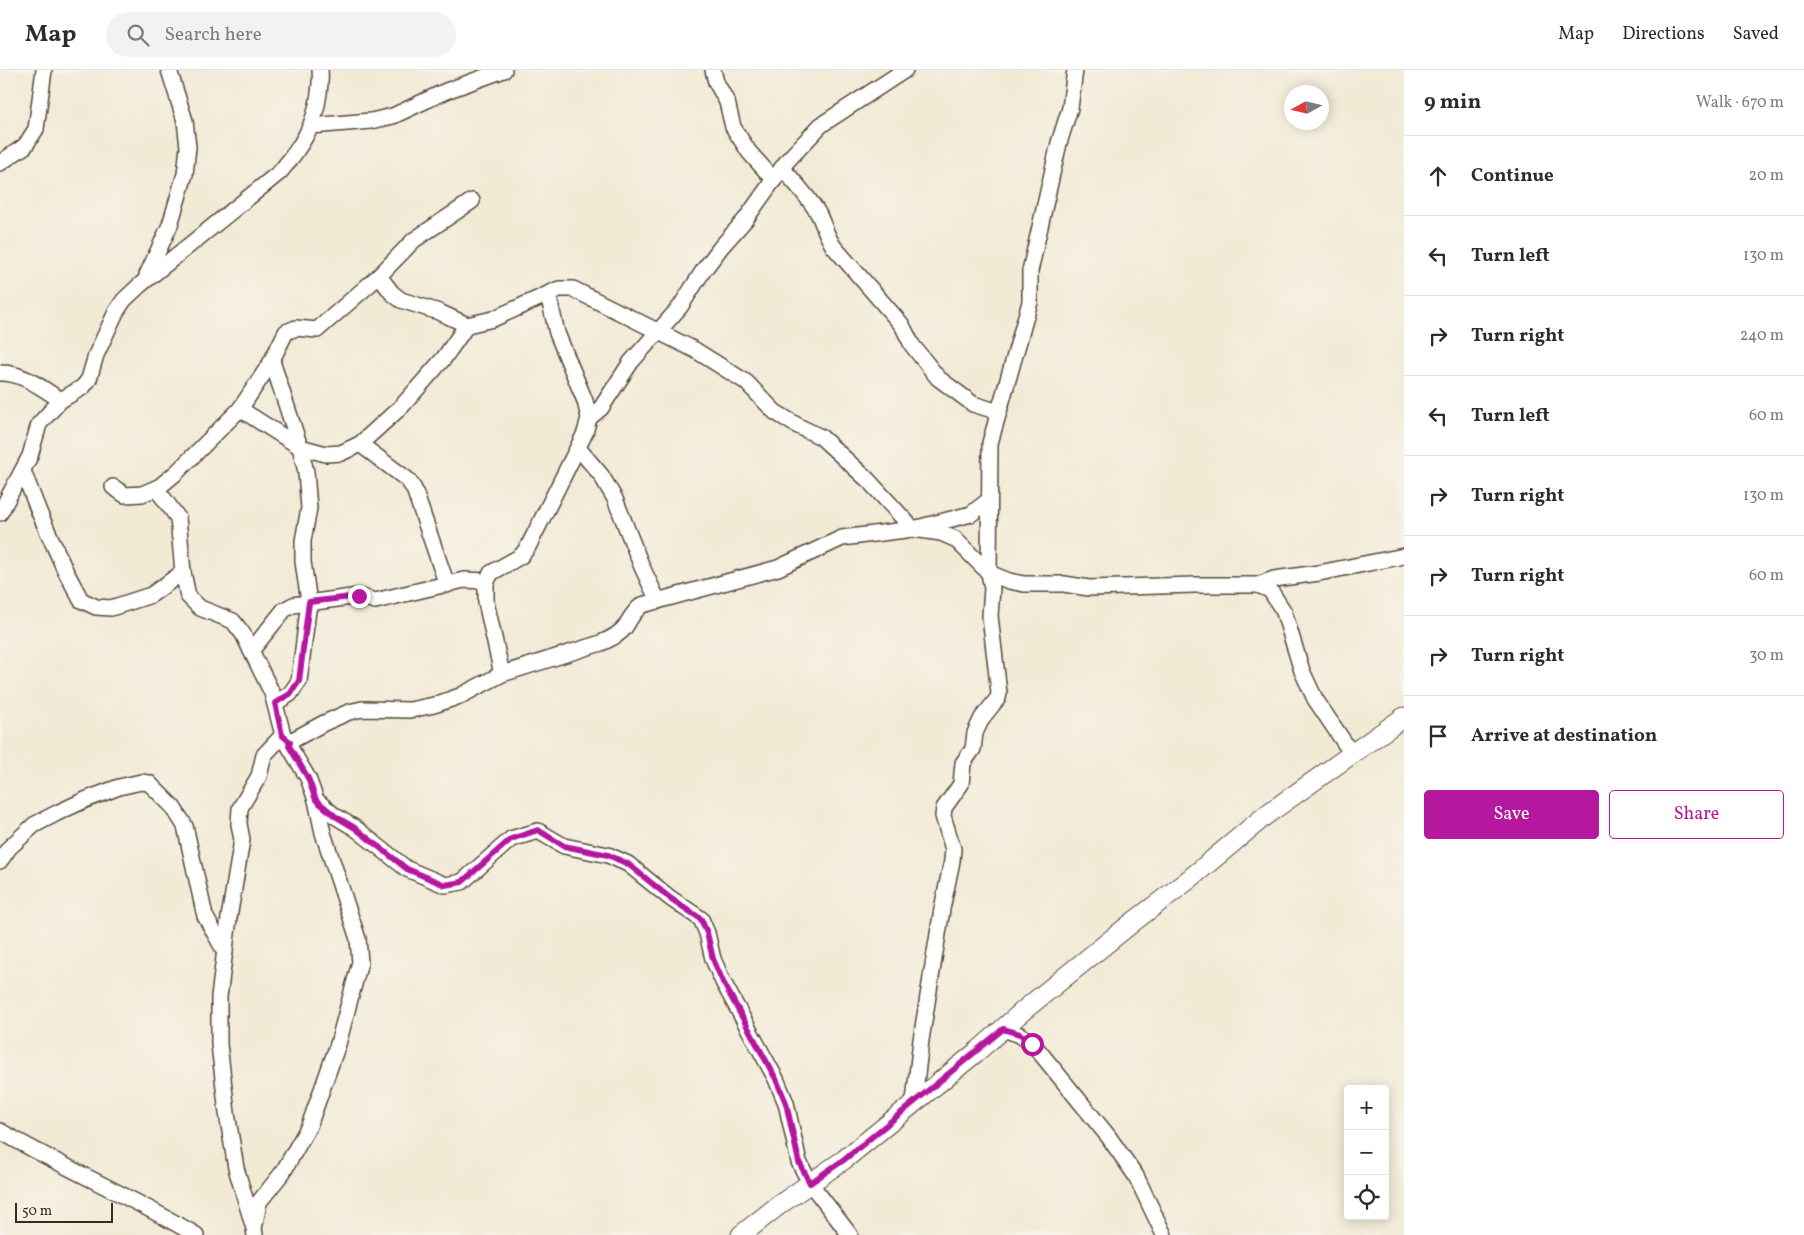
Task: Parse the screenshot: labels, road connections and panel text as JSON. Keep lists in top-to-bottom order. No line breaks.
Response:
{"scale_bar":"50 m","north":"left","page":{"header":"Map","search":"Search here","nav":["Map","Directions","Saved"],"heading":["9 min","Walk · 670 m"],"list":[["Continue","20 m"],["Turn left","130 m"],["Turn right","240 m"],["Turn left","60 m"],["Turn right","130 m"],["Turn right","60 m"],["Turn right","30 m"],"Arrive at destination"],"buttons":["Save","Share"],"map_buttons":["+","−"],"scale":"50 m"}}
